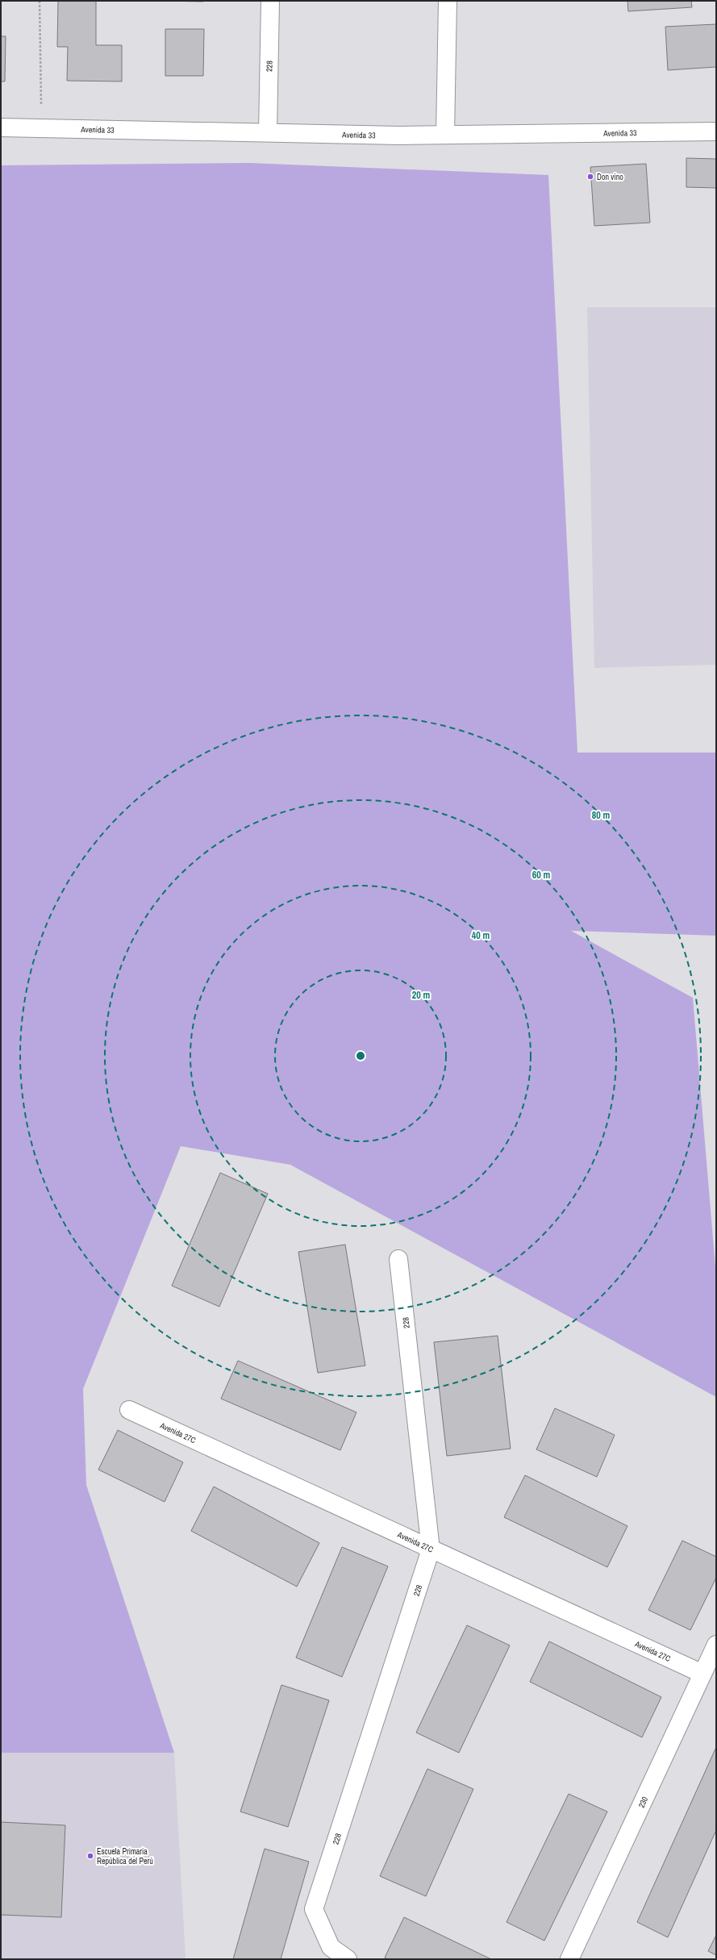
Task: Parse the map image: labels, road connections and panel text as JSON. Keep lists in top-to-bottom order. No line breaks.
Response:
{"streets":{"street":["228","Avenida 33","Avenida 27C","230"]},"crossings":[["228","Avenida 33"],["228","Avenida 27C"],["Avenida 27C","230"]],"places":["Don vino","Escuela Primaria República del Perú"],"rings":["80 m","60 m","40 m","20 m"]}
